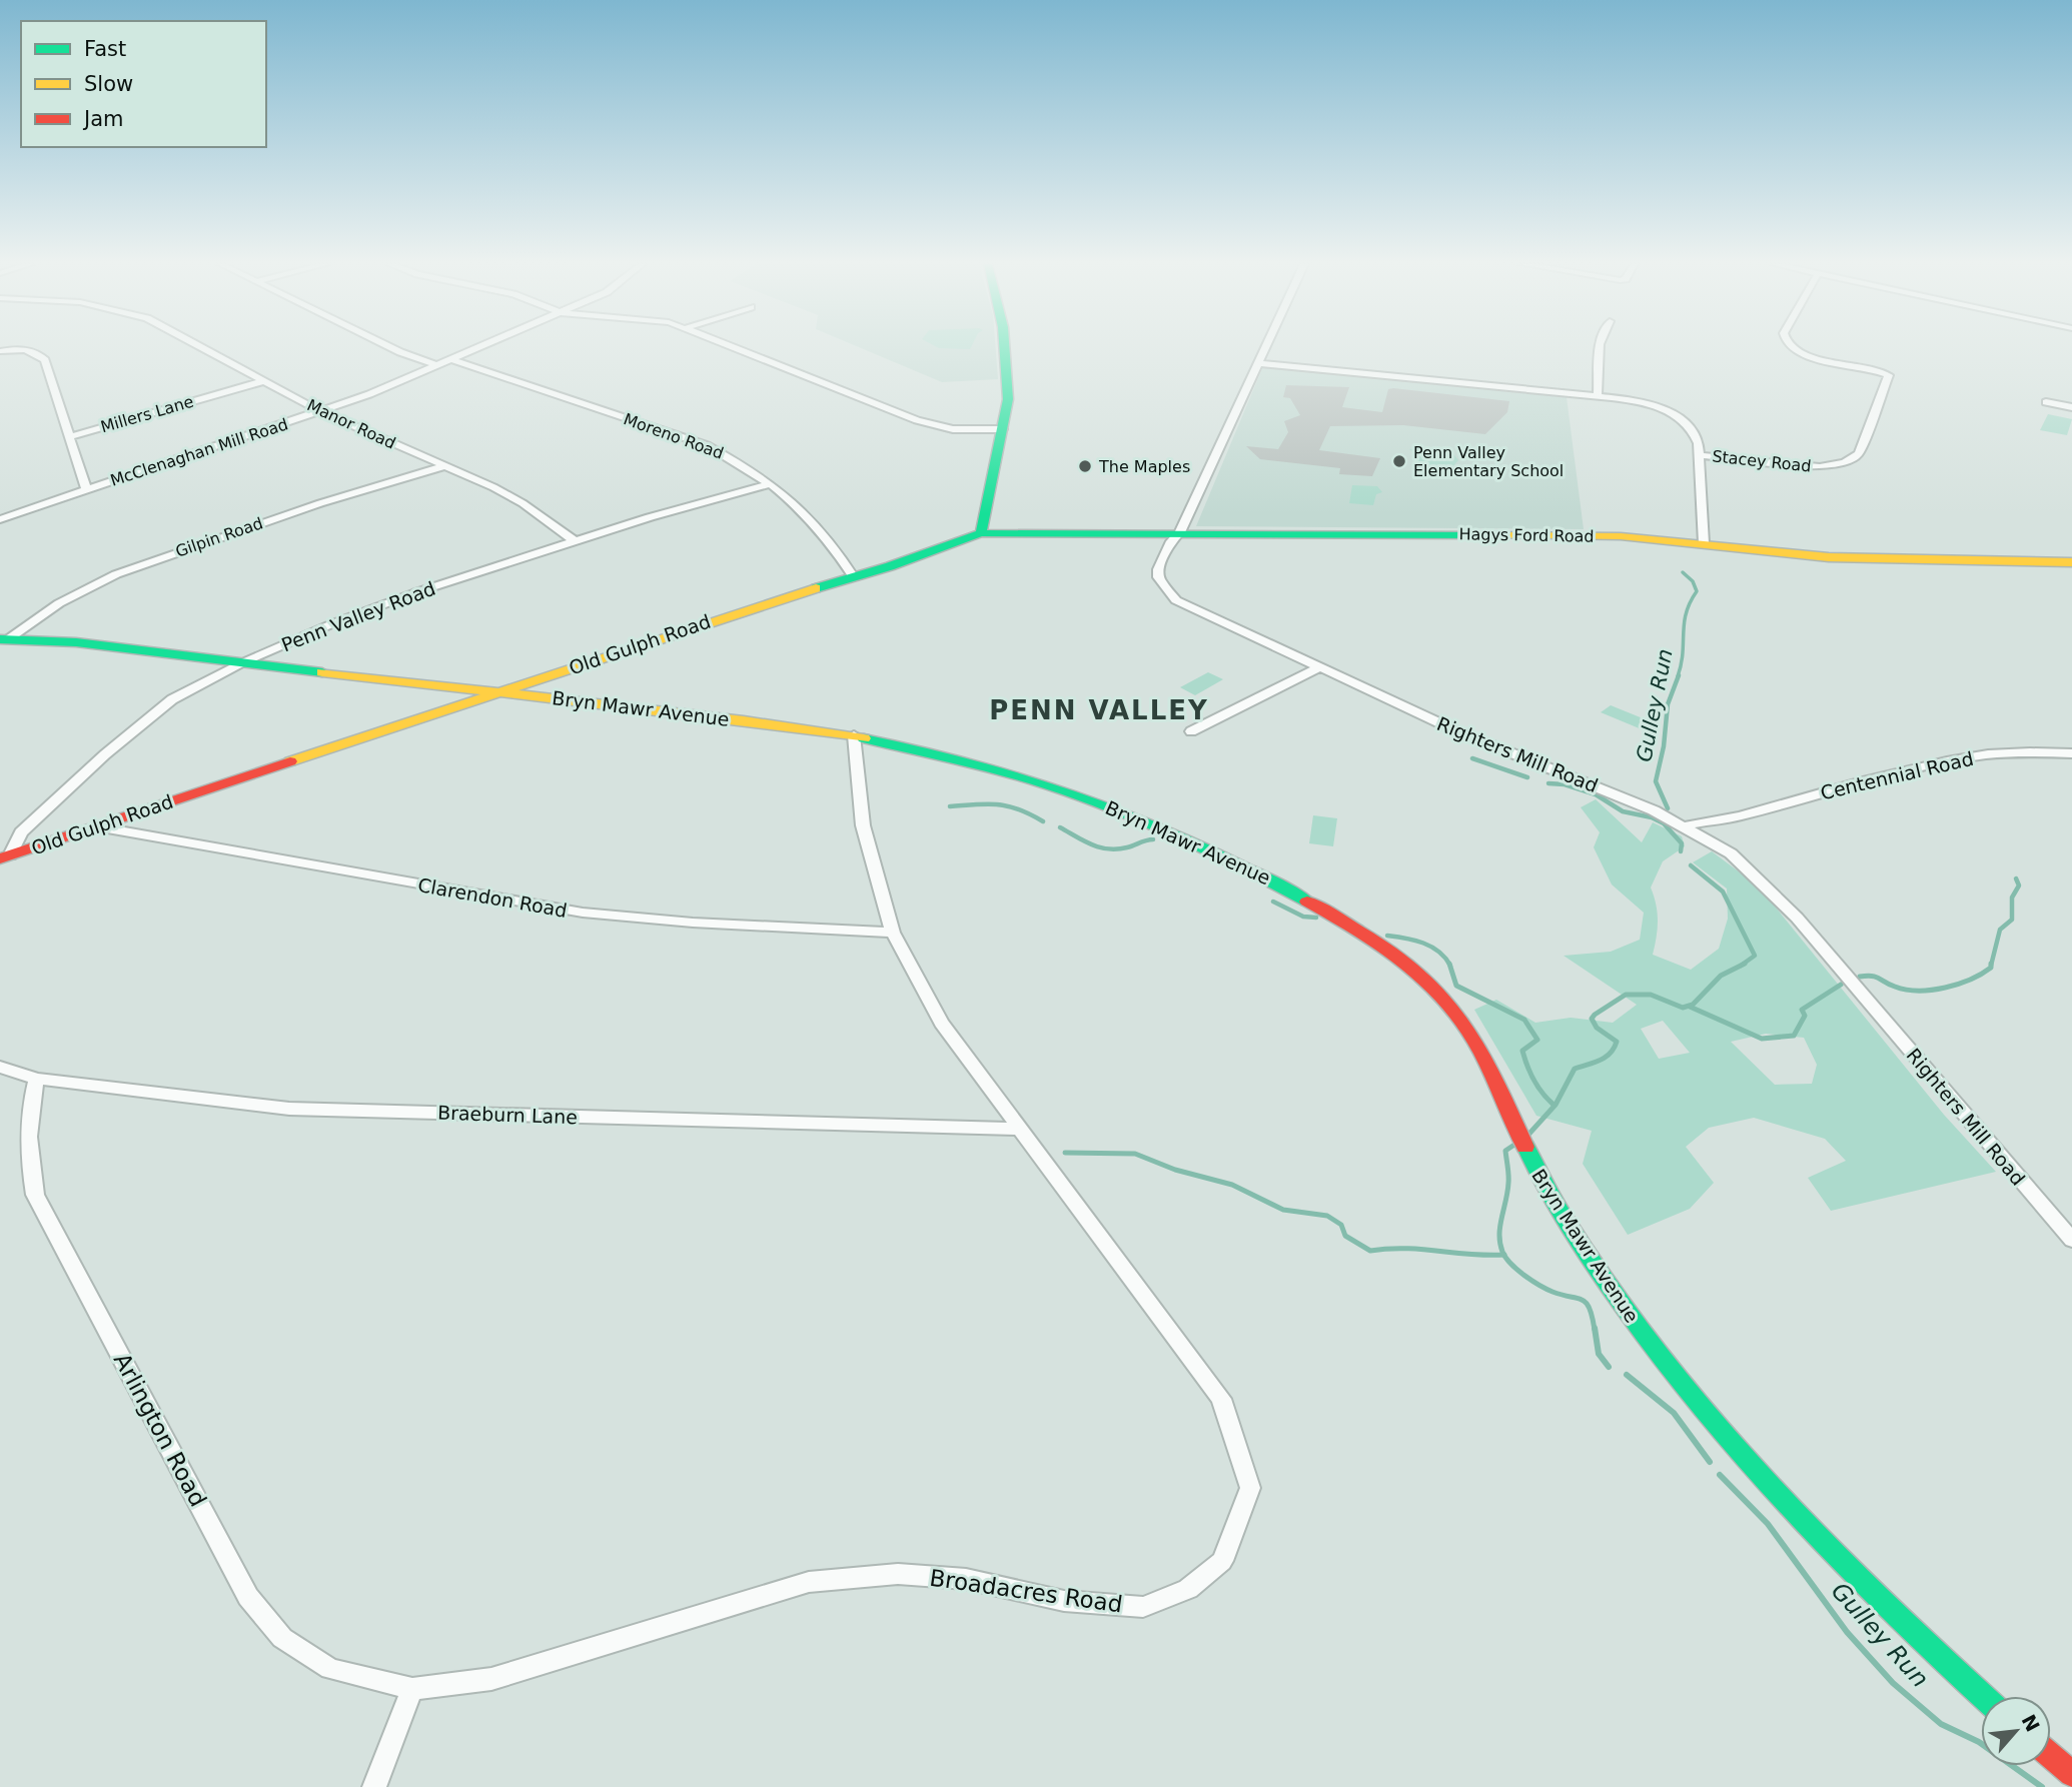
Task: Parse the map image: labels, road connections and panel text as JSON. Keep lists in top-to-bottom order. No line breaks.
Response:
{"streets":{"street":["Millers Lane","Manor Road","Moreno Road","McClenaghan Mill Road","Stacey Road","Hagys Ford Road","Gilpin Road","Penn Valley Road","Old Gulph Road","Bryn Mawr Avenue","Righters Mill Road","Centennial Road","Clarendon Road","Braeburn Lane","Arlington Road","Broadacres Road"]},"crossings":[["Millers Lane","Manor Road"],["Manor Road","McClenaghan Mill Road"],["Manor Road","Gilpin Road"],["Manor Road","Penn Valley Road"],["Moreno Road","McClenaghan Mill Road"],["Moreno Road","Penn Valley Road"],["Moreno Road","Old Gulph Road"],["Hagys Ford Road","Old Gulph Road"],["Hagys Ford Road","Righters Mill Road"],["Gilpin Road","Bryn Mawr Avenue"],["Penn Valley Road","Old Gulph Road"],["Penn Valley Road","Bryn Mawr Avenue"],["Old Gulph Road","Bryn Mawr Avenue"],["Old Gulph Road","Clarendon Road"],["Bryn Mawr Avenue","Broadacres Road"],["Righters Mill Road","Centennial Road"],["Clarendon Road","Broadacres Road"],["Braeburn Lane","Arlington Road"],["Braeburn Lane","Broadacres Road"],["Arlington Road","Broadacres Road"]],"districts":["PENN VALLEY"],"water":["Gulley Run"],"places":["Penn Valley Elementary School","The Maples"],"legend":["Fast","Slow","Jam"],"north":"top right"}
